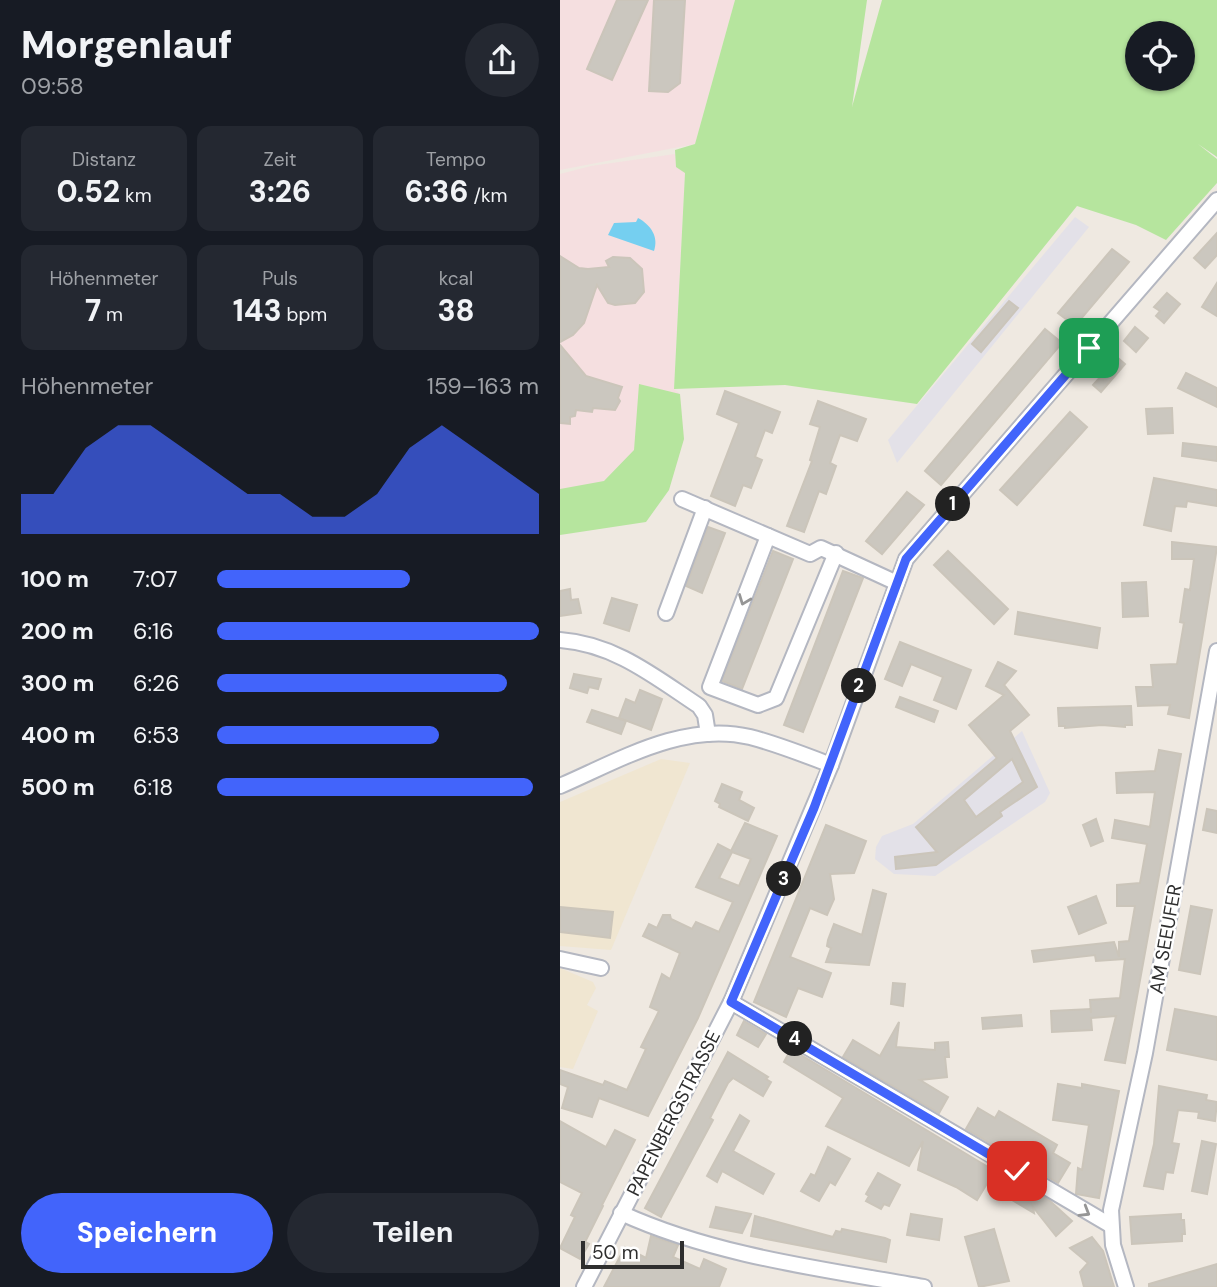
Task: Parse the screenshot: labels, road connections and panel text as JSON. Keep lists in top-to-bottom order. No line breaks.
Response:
{"streets":{"street":["AM SEEUFER","PAPENBERGSTRASSE"]},"scale_bar":"50 m","page":{"heading":["Morgenlauf","09:58"],"stats":[["Distanz","0.52 km"],["Zeit","3:26"],["Tempo","6:36 /km"],["Höhenmeter","7 m"],["Puls","143 bpm"],["kcal","38"]],"chart":["Höhenmeter","159–163 m"],"pins":["1","2","3","4"],"list":[{"name":"100 m","note":"7:07"},{"name":"200 m","note":"6:16"},{"name":"300 m","note":"6:26"},{"name":"400 m","note":"6:53"},{"name":"500 m","note":"6:18"}],"buttons":["Speichern","Teilen"],"scale":"50 m"}}
